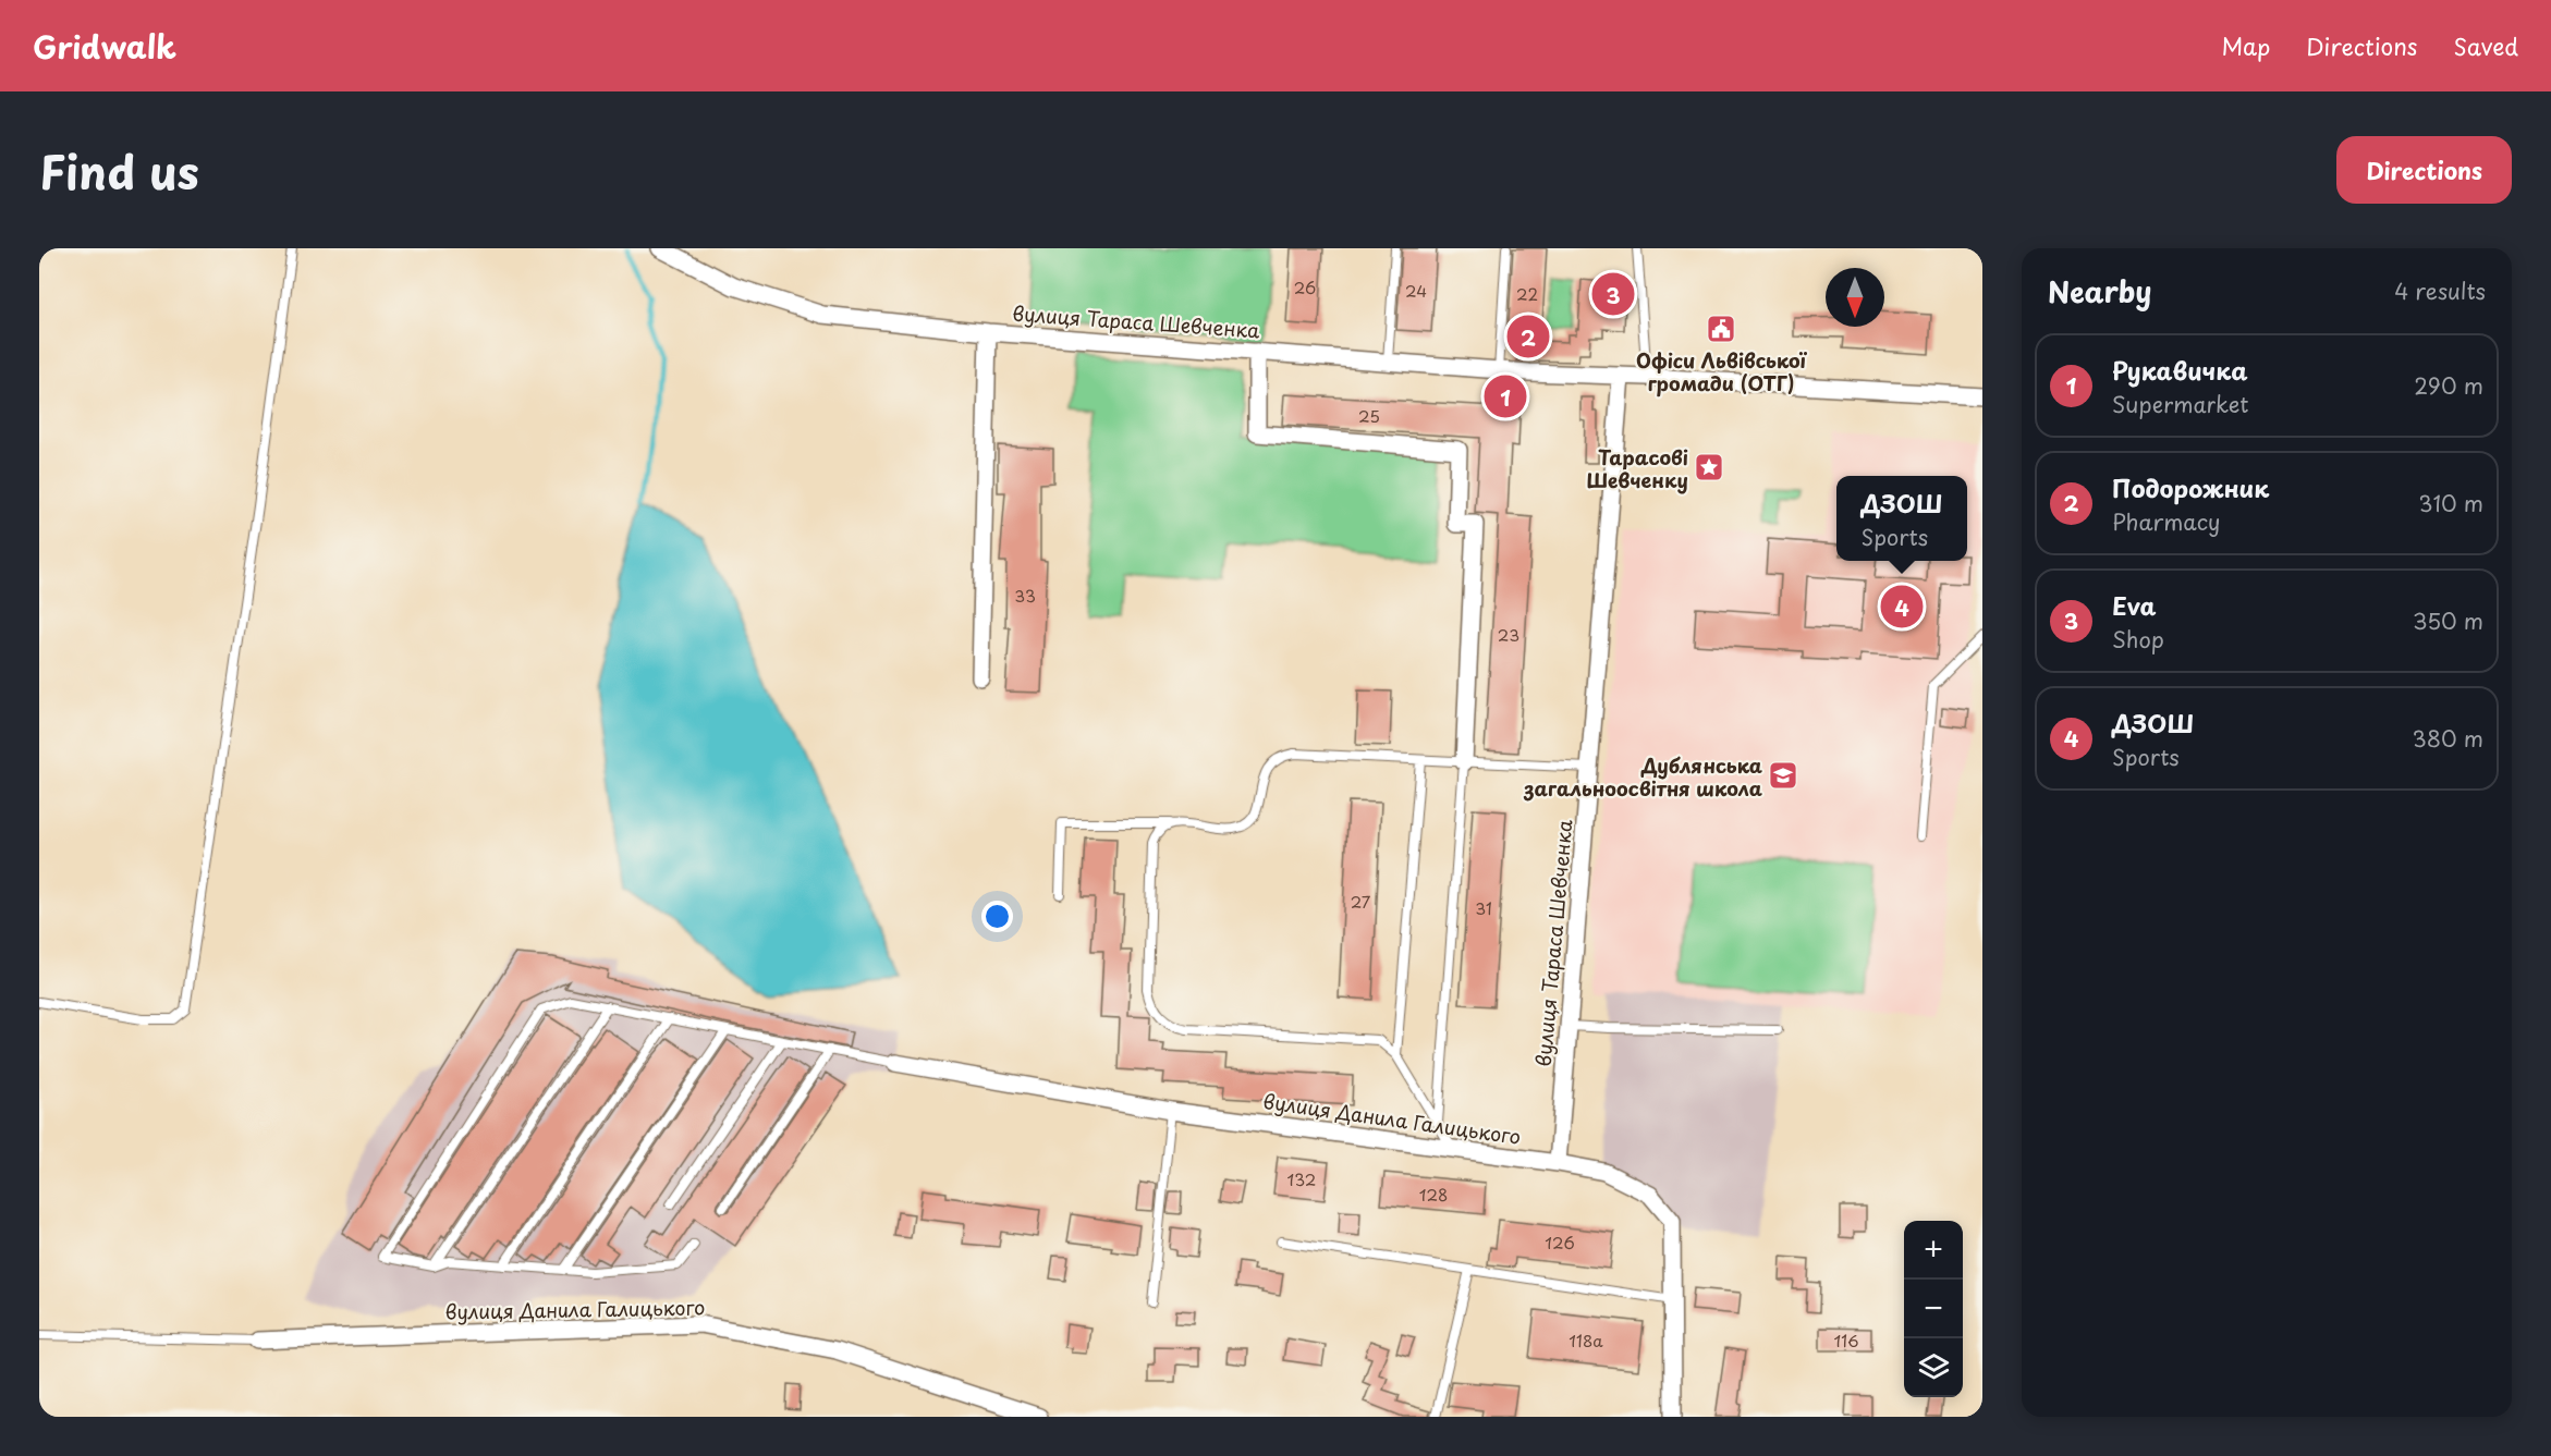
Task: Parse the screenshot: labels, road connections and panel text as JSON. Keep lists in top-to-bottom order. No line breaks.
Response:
{"streets":{"street":["вулиця Тараса Шевченка","вулиця Данила Галицького"]},"crossings":[["вулиця Тараса Шевченка","вулиця Данила Галицького"]],"places":{"public building":["Офіси Львівської громади (ОТГ)"],"place":["Тарасові Шевченку"],"school or university":["Дублянська загальноосвітня школа"]},"house_numbers":["26","24","22","25","33","23","27","31","132","128","126","118а","116"],"north":"bottom","page":{"header":"Gridwalk","nav":["Map","Directions","Saved"],"title":"Find us","buttons":"Directions","heading":["Nearby","4 results"],"pins":["3","2","1","4"],"list":[{"mark":"1","name":"Рукавичка","note":"Supermarket","value":"290 m"},{"mark":"2","name":"Подорожник","note":"Pharmacy","value":"310 m"},{"mark":"3","name":"Eva","note":"Shop","value":"350 m"},{"mark":"4","name":"ДЗОШ","note":"Sports","value":"380 m"}],"popup":["ДЗОШ","Sports"],"map_buttons":["+","−"]}}
